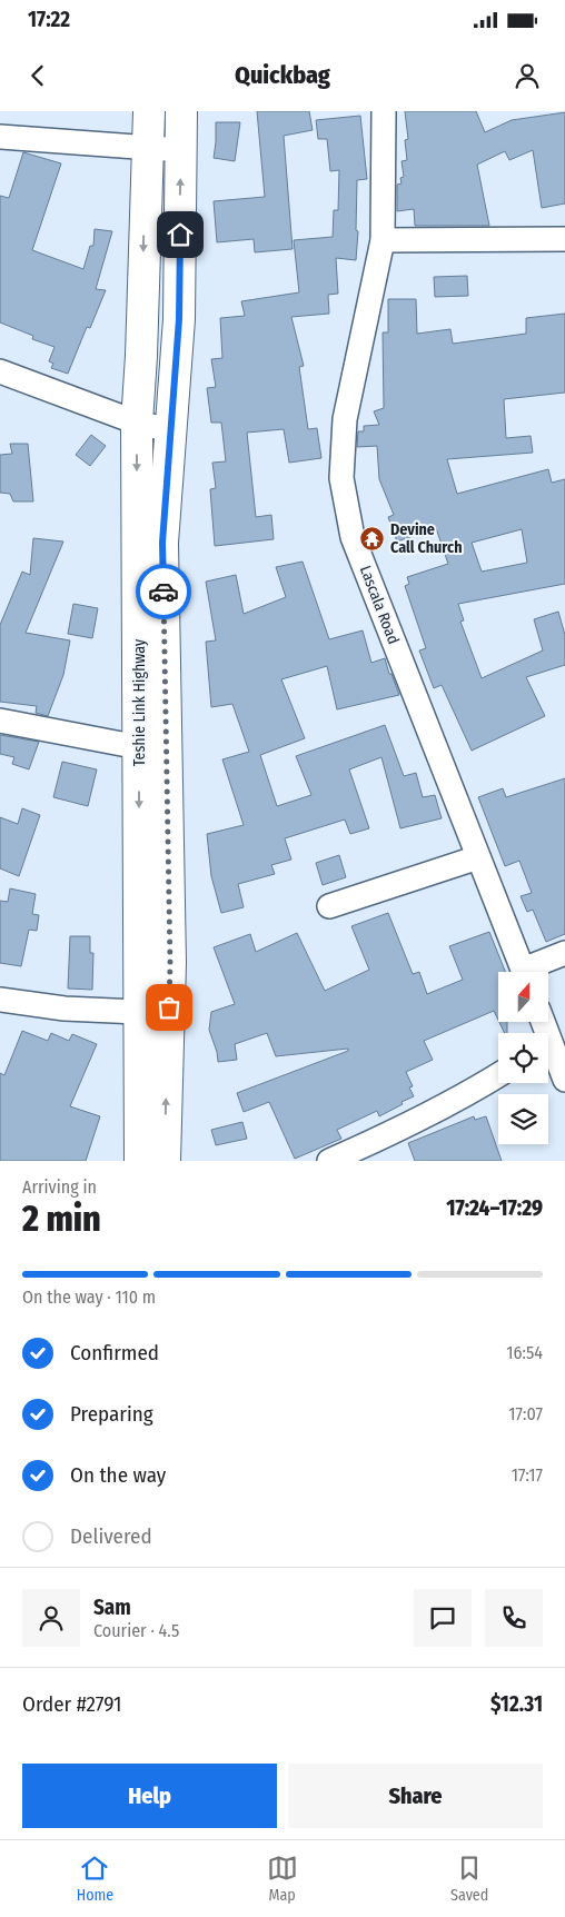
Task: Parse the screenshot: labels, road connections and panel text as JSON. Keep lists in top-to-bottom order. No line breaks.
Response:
{"streets":{"main road":["Teshie Link Highway"],"street":["Lascala Road"]},"places":{"temple":["Devine Call Church"]},"north":"top","page":{"status":"17:22","header":"Quickbag","heading":["2 min","Arriving in","17:24–17:29"],"panel":["Sam","Courier · 4.5","Order #2791","$12.31"],"bar":"On the way · 110 m","list":[["Confirmed","16:54"],["Preparing","17:07"],["On the way","17:17"],"Delivered"],"buttons":["Help","Share"],"tabs":["Home","Map","Saved"]}}
